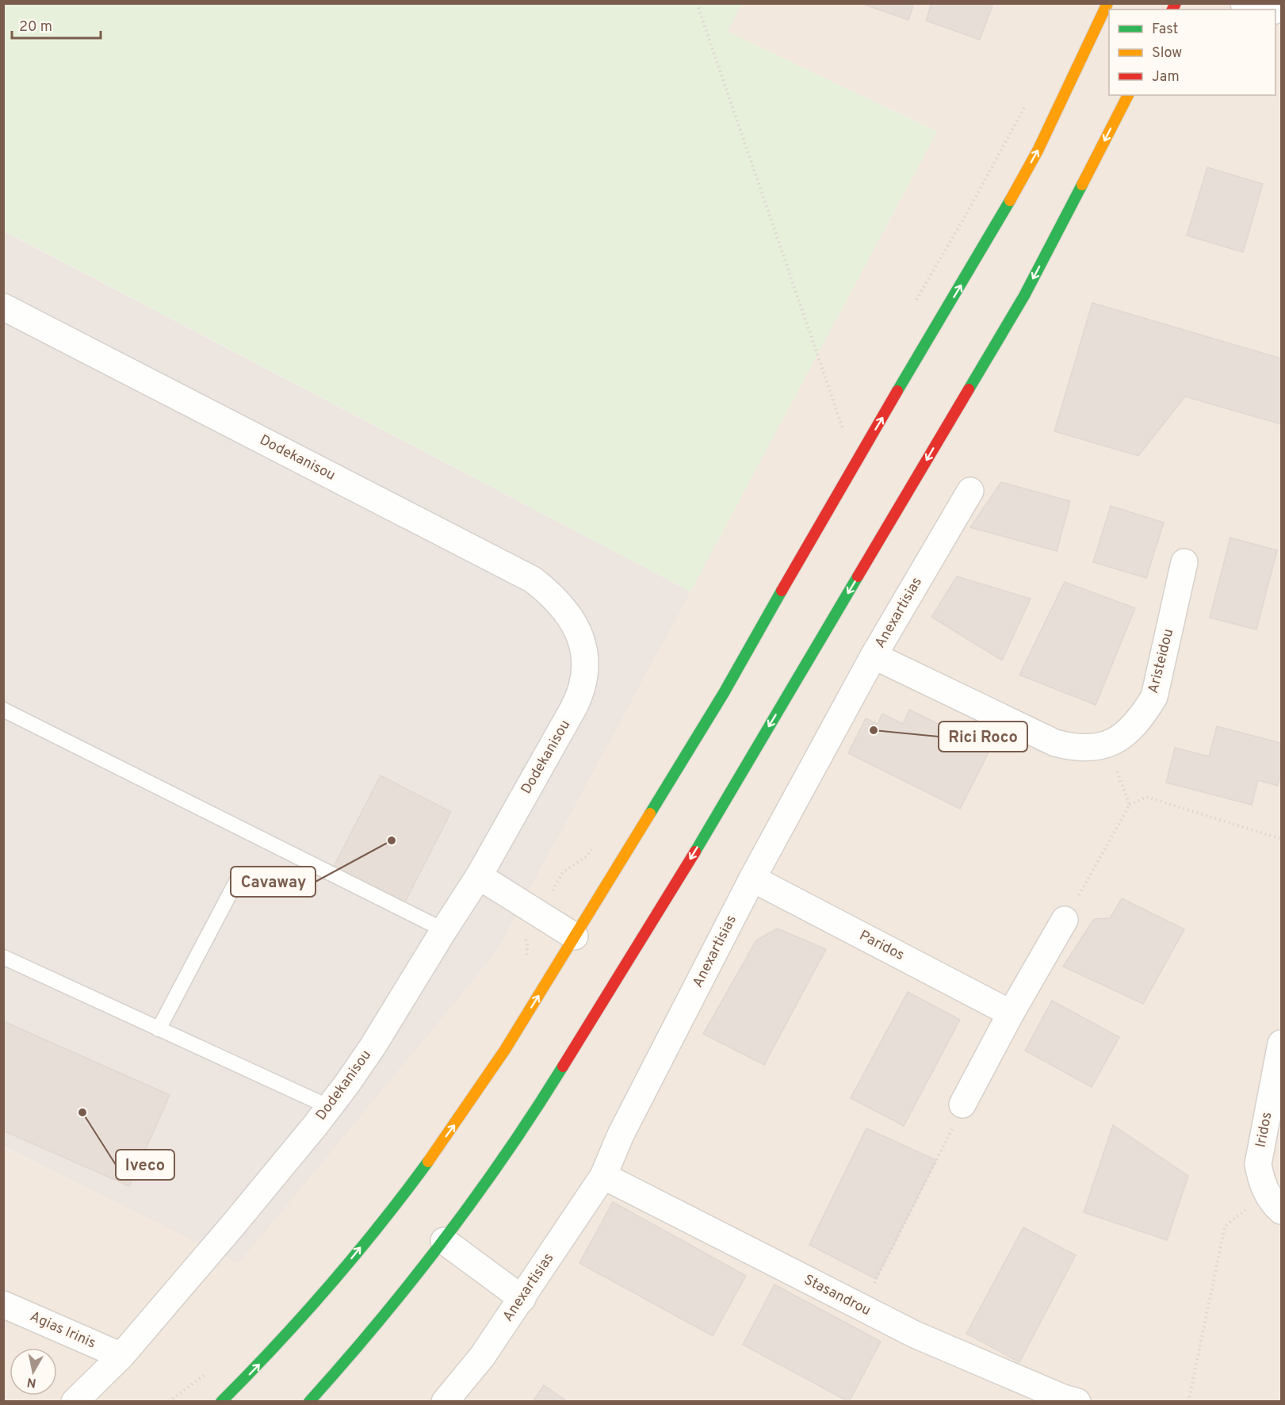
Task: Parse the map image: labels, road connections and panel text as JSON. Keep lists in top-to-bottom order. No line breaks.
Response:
{"streets":{"street":["Dodekanisou","Anexartisias","Aristeidou","Paridos","Iridos","Stasandrou","Agias Irinis"]},"crossings":[["Dodekanisou","Agias Irinis"],["Anexartisias","Aristeidou"],["Anexartisias","Paridos"],["Anexartisias","Stasandrou"]],"places":["Rici Roco","Cavaway","Iveco"],"legend":["Fast","Slow","Jam"],"scale_bar":"20 m","north":"bottom"}
